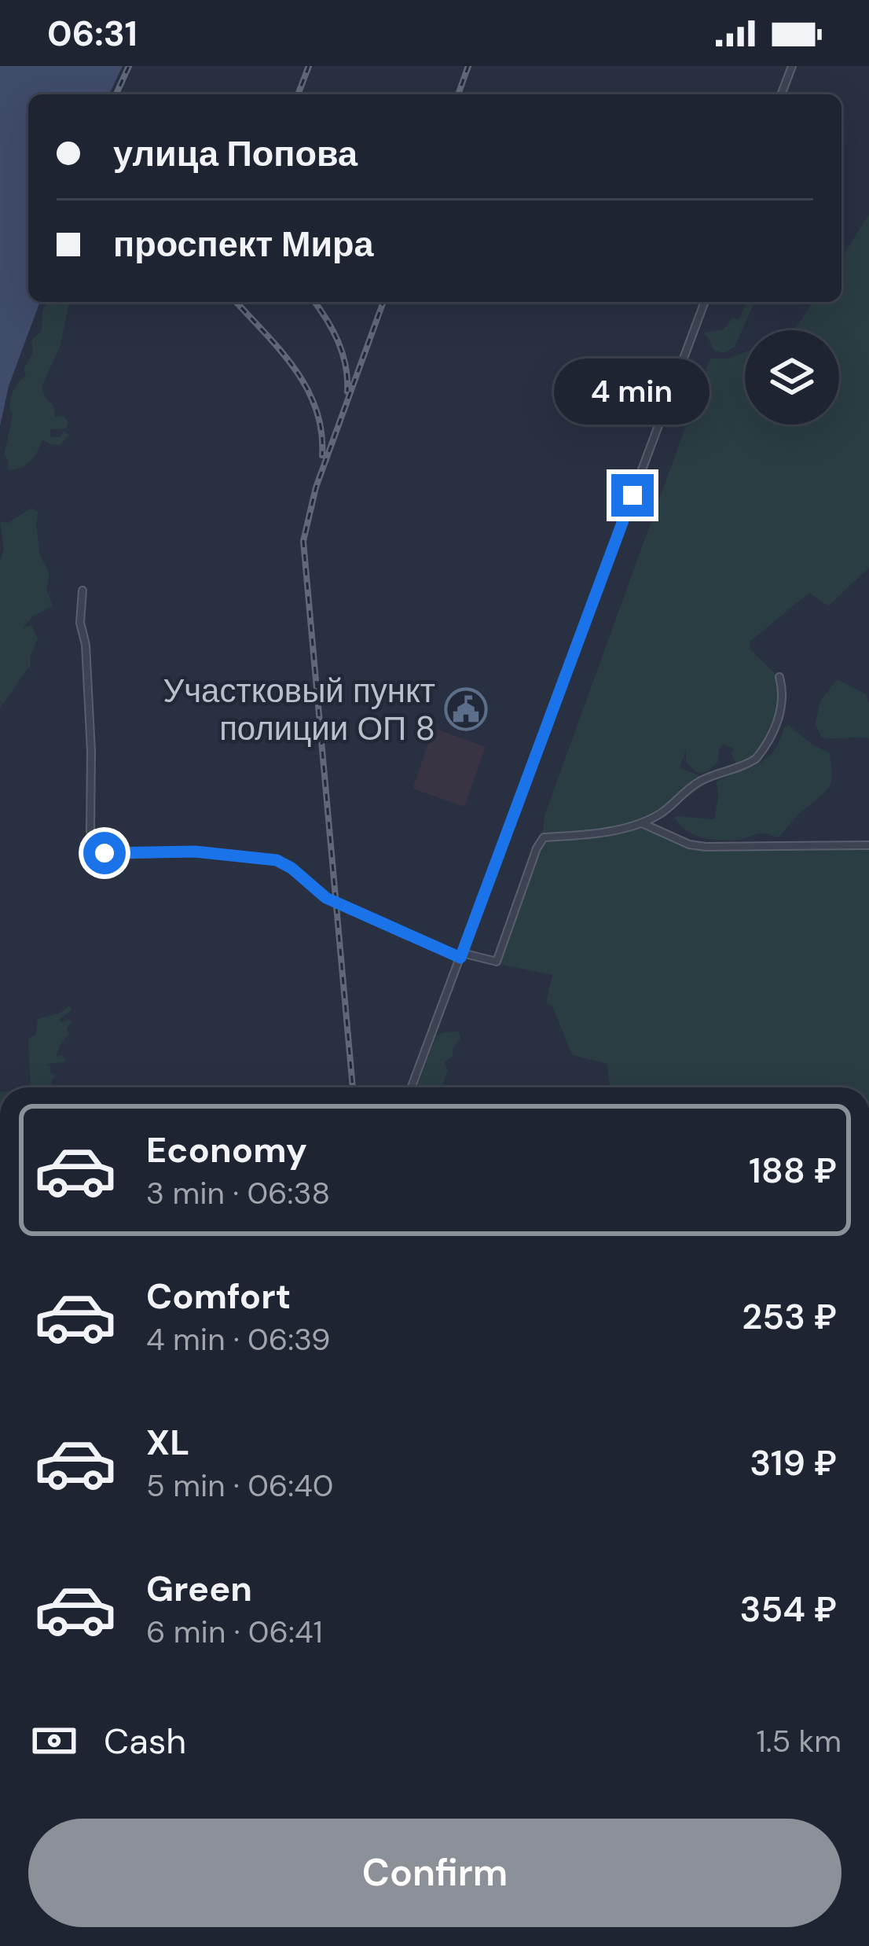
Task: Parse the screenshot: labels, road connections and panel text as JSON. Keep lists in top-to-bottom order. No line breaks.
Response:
{"places":{"public building":["Участковый пункт полиции ОП 8"]},"page":{"status":"06:31","banner":["улица Попова","проспект Мира"],"bubble":"4 min","list":[{"name":"Economy","note":"3 min · 06:38","value":"188 ₽"},{"name":"Comfort","note":"4 min · 06:39","value":"253 ₽"},{"name":"XL","note":"5 min · 06:40","value":"319 ₽"},{"name":"Green","note":"6 min · 06:41","value":"354 ₽"}],"pay":["Cash","1.5 km"],"buttons":"Confirm"}}
